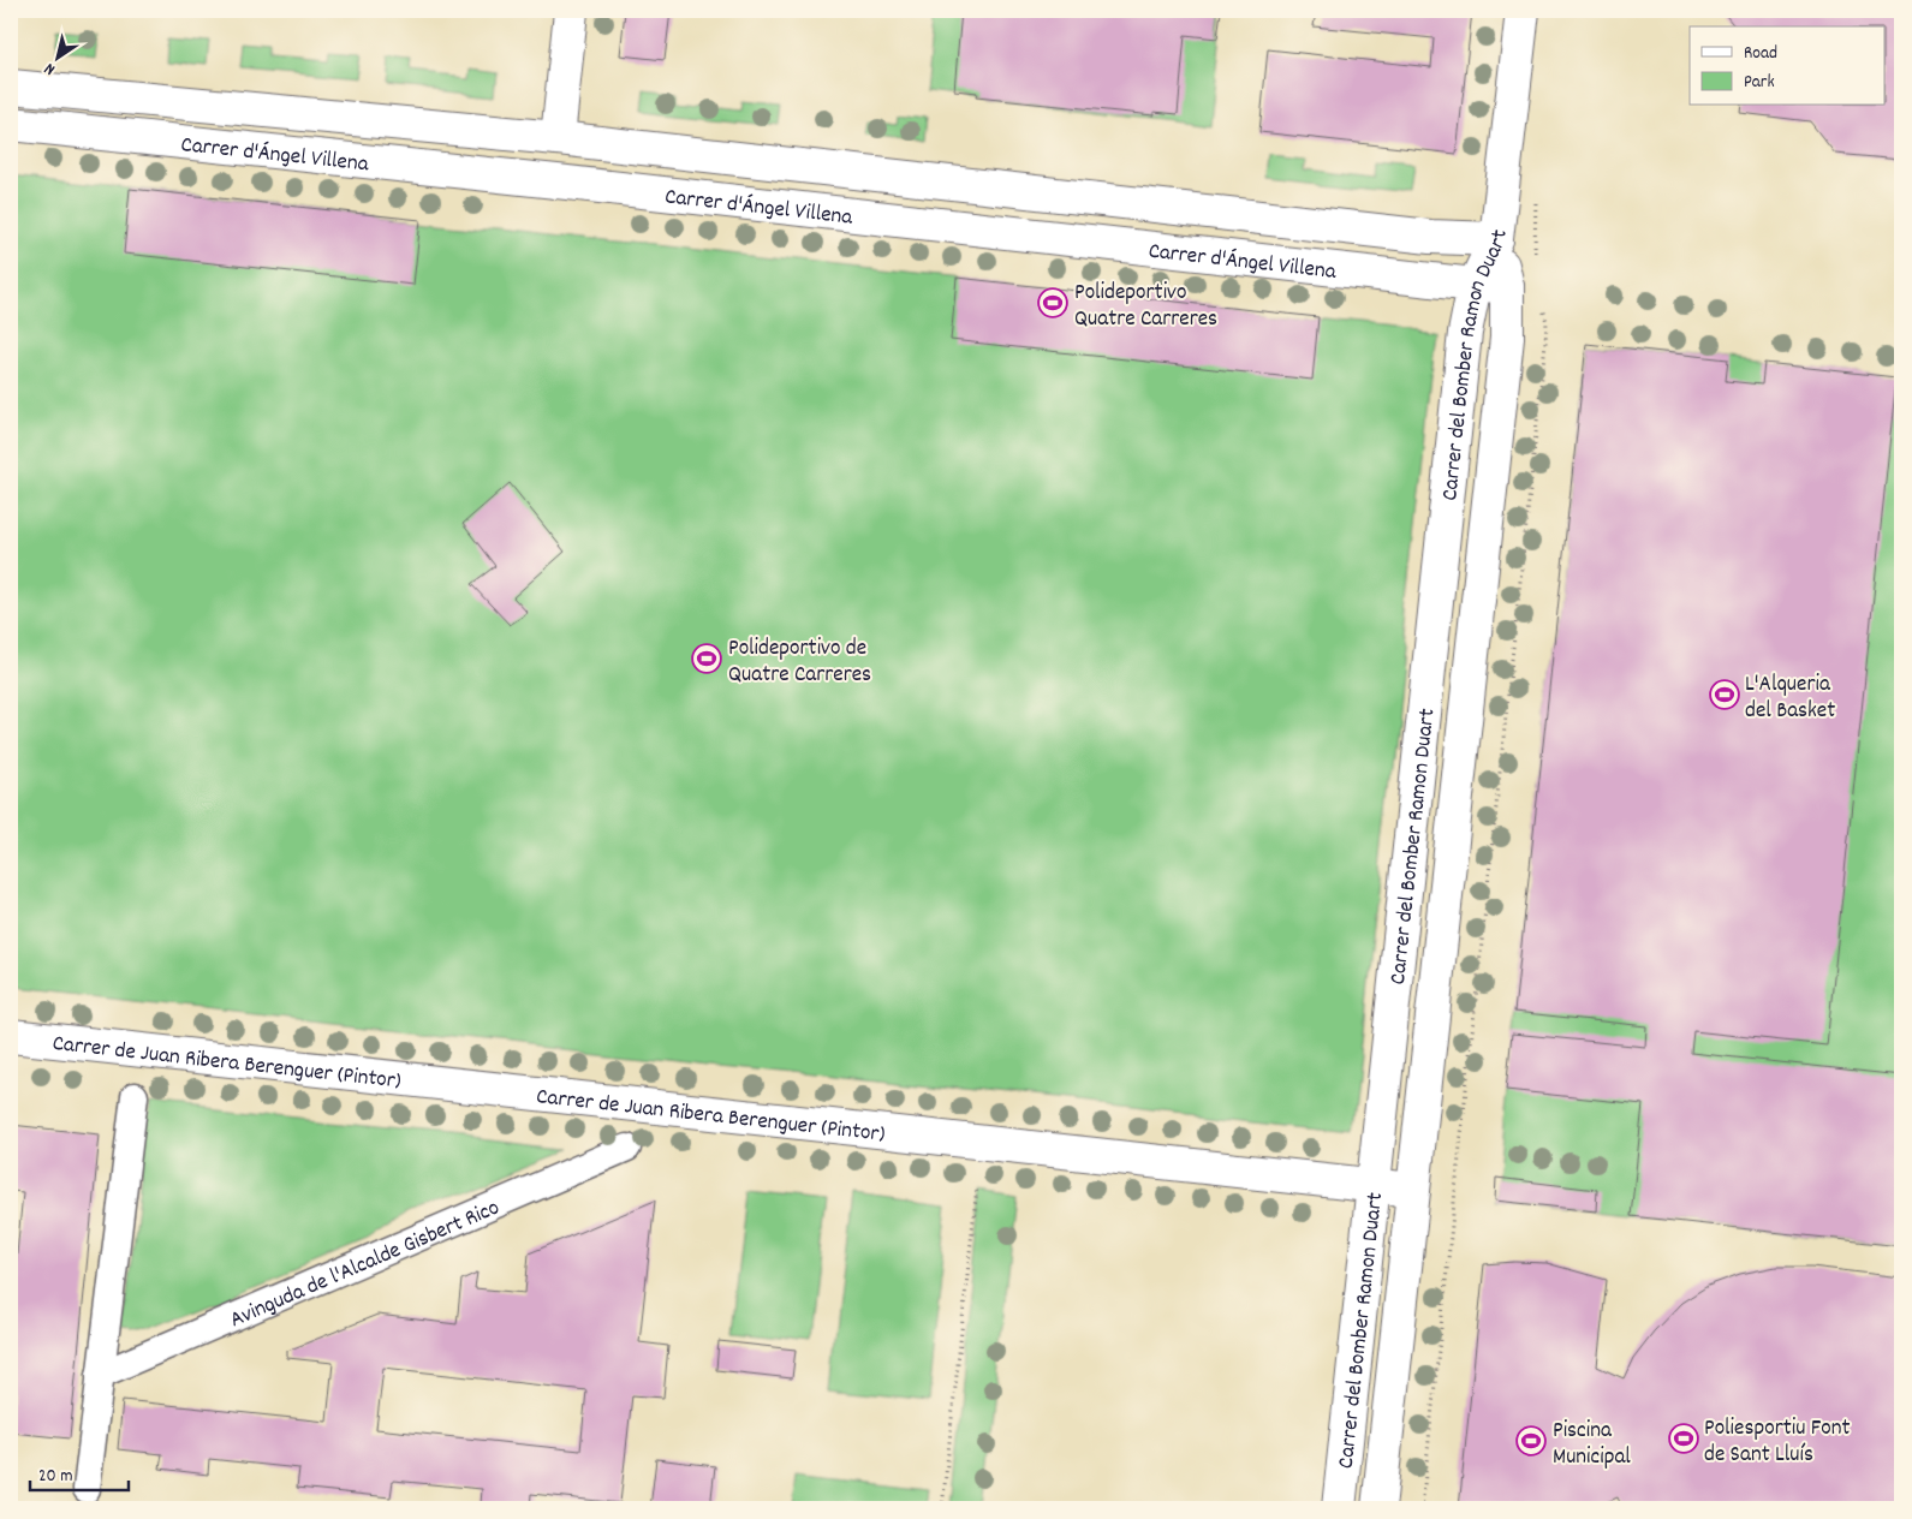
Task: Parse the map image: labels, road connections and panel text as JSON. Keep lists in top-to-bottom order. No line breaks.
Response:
{"streets":{"street":["Carrer d'Ángel Villena","Carrer del Bomber Ramon Duart","Carrer de Juan Ribera Berenguer (Pintor)","Avinguda de l'Alcalde Gisbert Rico"]},"crossings":[["Carrer d'Ángel Villena","Carrer del Bomber Ramon Duart"],["Carrer del Bomber Ramon Duart","Carrer de Juan Ribera Berenguer (Pintor)"]],"places":{"sports":["Polideportivo Quatre Carreres","Polideportivo de Quatre Carreres","L'Alqueria del Basket","Poliesportiu Font de Sant Lluís","Piscina Municipal"]},"legend":["Road","Park"],"scale_bar":"20 m","north":"bottom left"}
